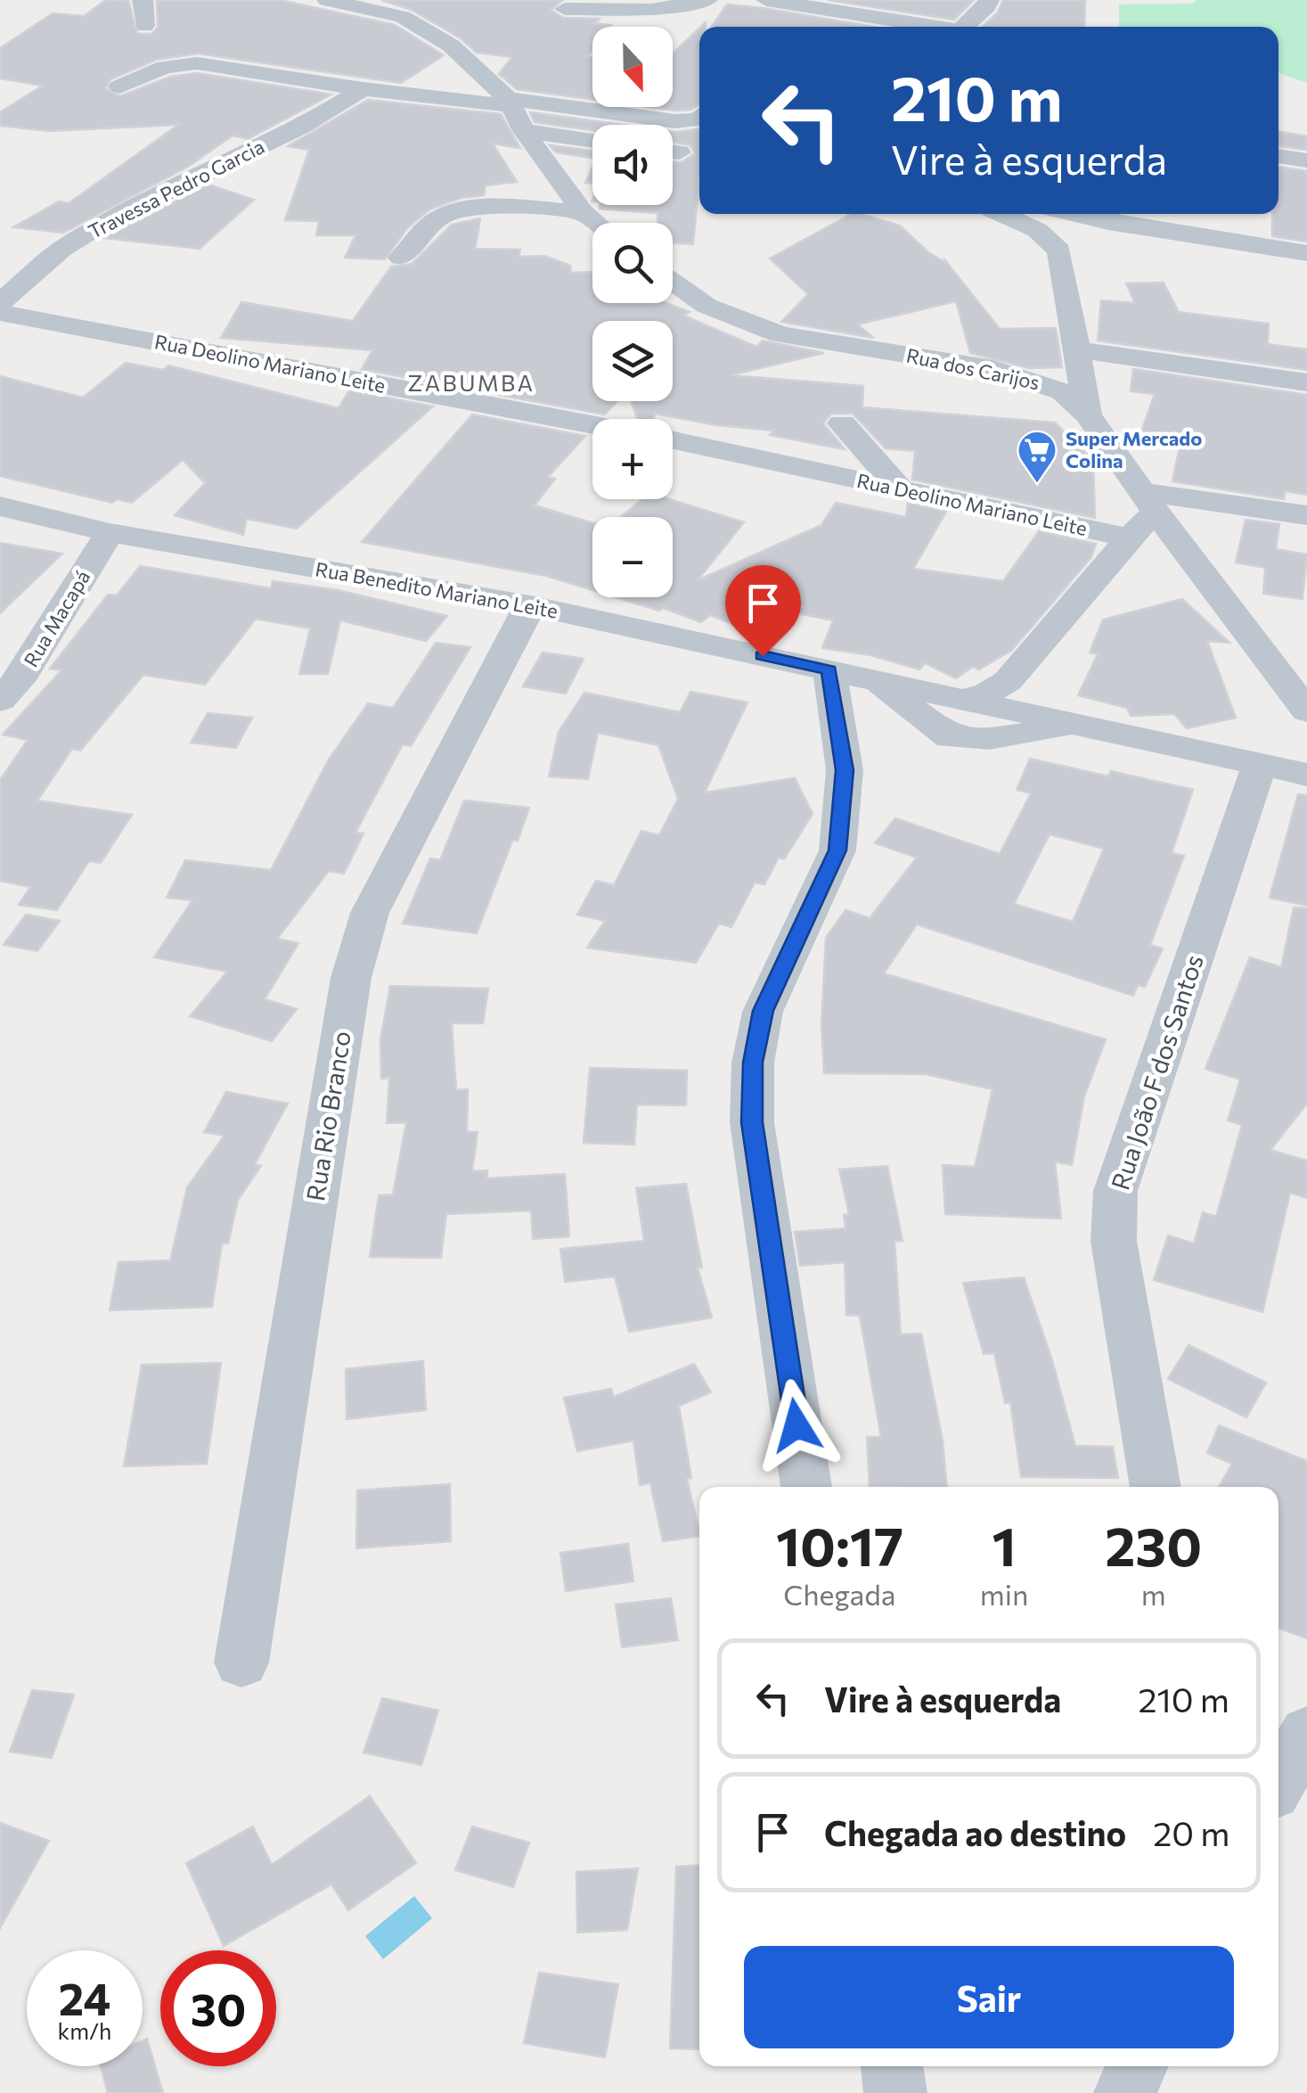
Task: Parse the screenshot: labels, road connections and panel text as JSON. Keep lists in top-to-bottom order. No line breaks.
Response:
{"streets":{"street":["Travessa Pedro Garcia","Rua Deolino Mariano Leite","Rua dos Carijos","Rua Benedito Mariano Leite","Rua Macapá","Rua João F dos Santos","Rua Rio Branco"]},"crossings":[["Travessa Pedro Garcia","Rua Deolino Mariano Leite"],["Rua Benedito Mariano Leite","Rua Macapá"],["Rua Benedito Mariano Leite","Rua João F dos Santos"],["Rua Benedito Mariano Leite","Rua Rio Branco"]],"districts":["ZABUMBA"],"places":{"supermarket":["Super Mercado Colina"]},"north":"bottom","page":{"map_buttons":["+","−"],"turn":["210 m","Vire à esquerda"],"eta":["10:17","Chegada","1","min","230","m"],"list":[{"name":"Vire à esquerda","value":"210 m"},{"name":"Chegada ao destino","value":"20 m"}],"buttons":"Sair","speed":"24 km/h","limit":"30"}}
